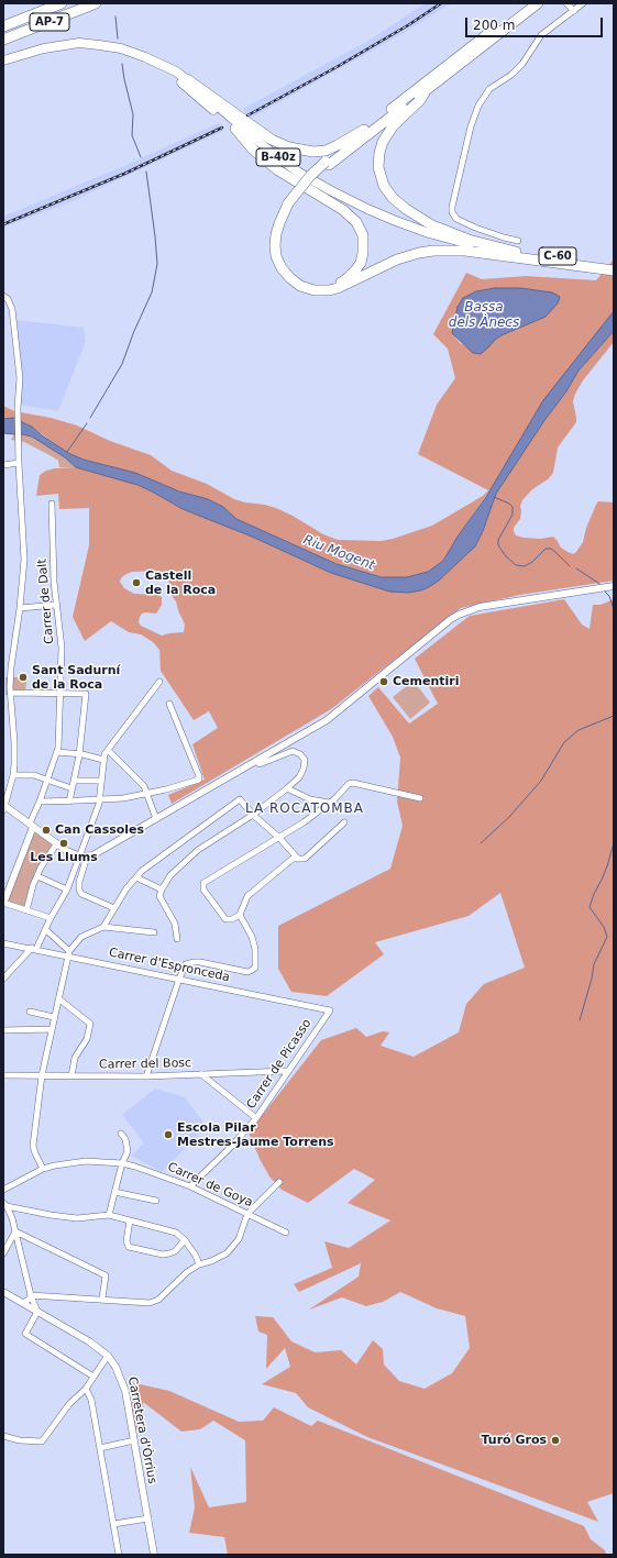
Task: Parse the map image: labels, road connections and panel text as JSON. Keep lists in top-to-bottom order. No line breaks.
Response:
{"streets":{"highway":["AP-7","B-40z","C-60"],"street":["Carrer de Dalt","Carrer d'Espronceda","Carrer del Bosc","Carrer de Picasso","Carrer de Goya","Carretera d'Òrrius"]},"crossings":[["B-40z","C-60"],["Carrer d'Espronceda","Carrer de Picasso"],["Carrer del Bosc","Carrer de Picasso"],["Carrer de Picasso","Carrer de Goya"]],"districts":["LA ROCATOMBA"],"water":["Bassa dels Ànecs","Riu Mogent"],"places":["Castell de la Roca","Sant Sadurní de la Roca","Cementiri","Can Cassoles","Les Llums","Escola Pilar Mestres-Jaume Torrens","Turó Gros"],"scale_bar":"200 m"}
